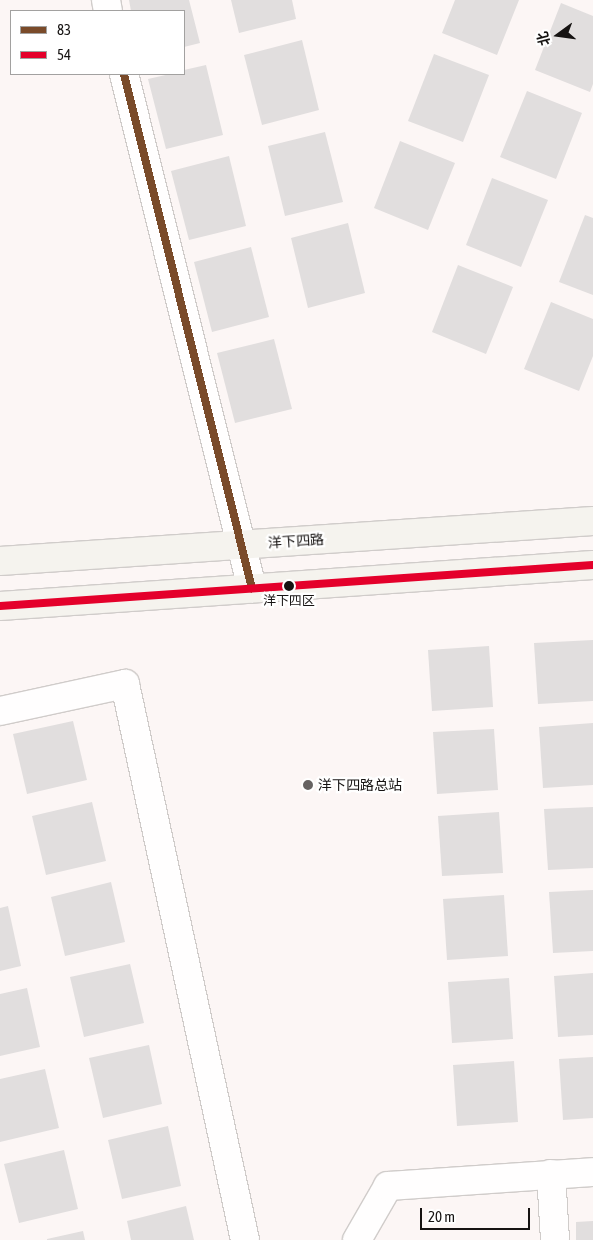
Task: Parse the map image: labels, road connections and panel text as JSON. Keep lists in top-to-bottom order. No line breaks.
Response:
{"streets":{"street":["洋下四路"]},"places":["洋下四区","洋下四路总站"],"lines":["transit line 83","transit line 54"],"legend":["83","54"],"scale_bar":"20 m","north":"left"}
